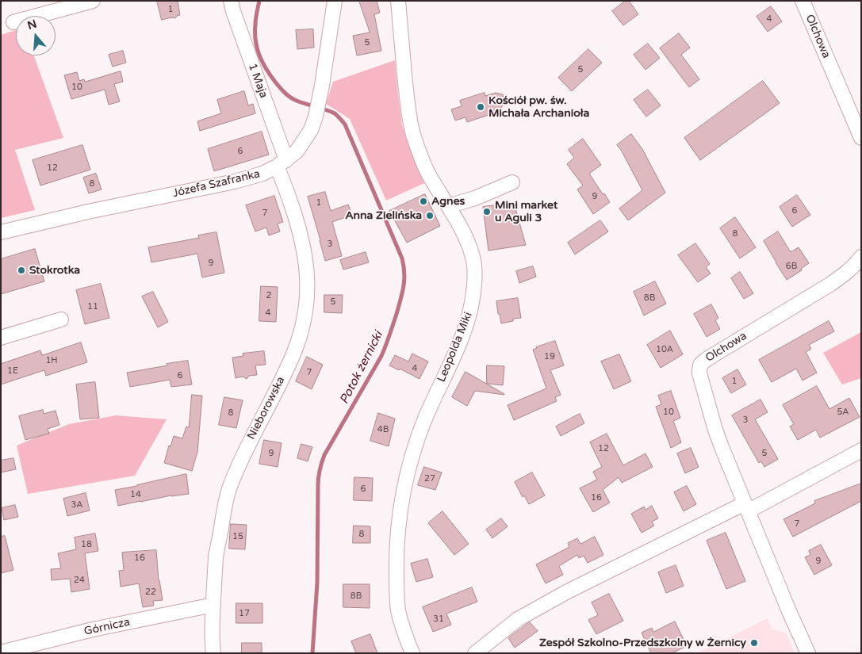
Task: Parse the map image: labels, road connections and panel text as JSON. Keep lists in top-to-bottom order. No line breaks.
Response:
{"streets":{"street":["Olchowa","1 Maja","Józefa Szafranka","Leopolda Miki","Nieborowska","Górnicza"]},"crossings":[["1 Maja","Józefa Szafranka"],["1 Maja","Nieborowska"],["Józefa Szafranka","Nieborowska"],["Nieborowska","Górnicza"]],"water":["Potok żernicki"],"places":["Kościół pw. św. Michała Archanioła","Agnes","Mini market u Aguli 3","Anna Zielińska","Stokrotka","Zespół Szkolno-Przedszkolny w Żernicy"],"house_numbers":["1","4","5","5","10","6","12","8","9","1","6","7","8","3","9","6B","2","8B","5","11","4","10A","19","1H","4","1E","7","6","1","10","5A","8","3","4B","12","9","5","27","6","14","16","3A","7","8","15","18","16","9","24","22","8B","17","31"],"north":"top"}
